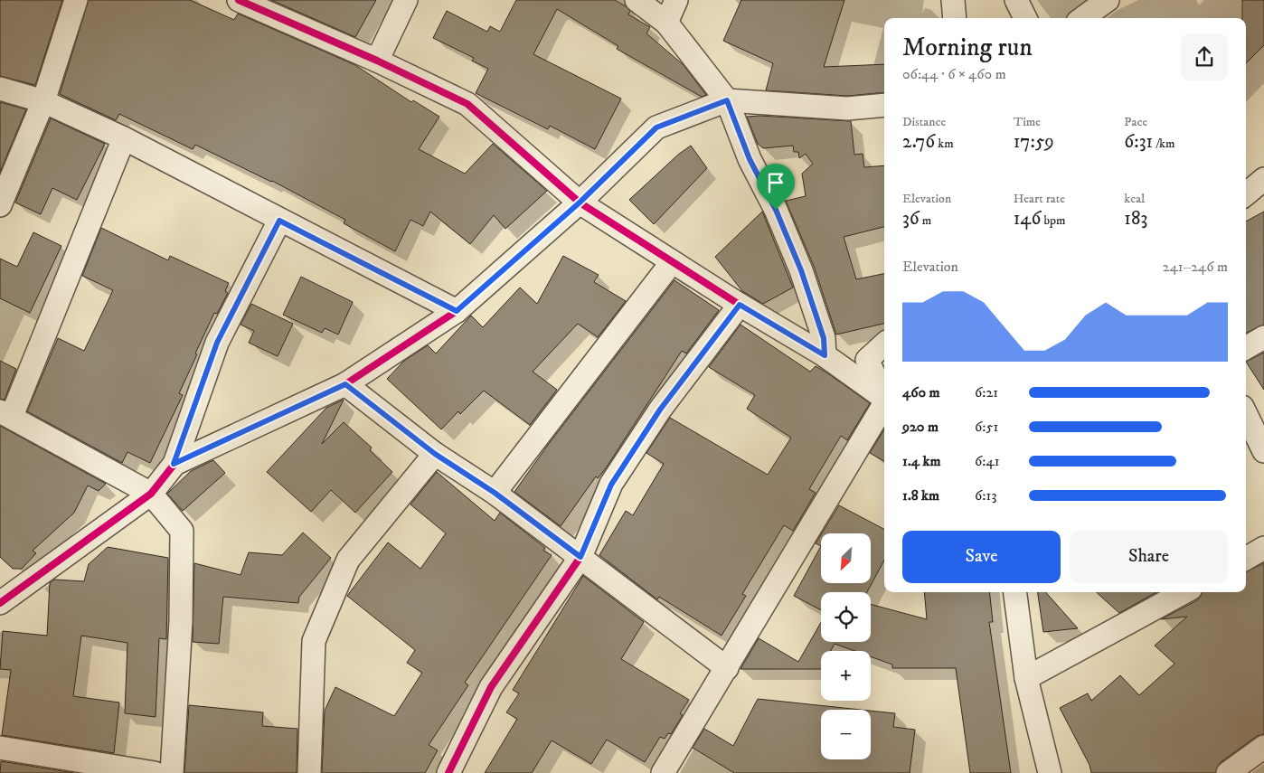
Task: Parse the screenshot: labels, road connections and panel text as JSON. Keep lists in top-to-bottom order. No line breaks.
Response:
{"north":"bottom left","page":{"heading":["Morning run","06:44 · 6 × 460 m"],"stats":[["Distance","2.76 km"],["Time","17:59"],["Pace","6:31 /km"],["Elevation","36 m"],["Heart rate","146 bpm"],["kcal","183"]],"chart":["Elevation","241–246 m"],"list":[{"name":"460 m","note":"6:21"},{"name":"920 m","note":"6:51"},{"name":"1.4 km","note":"6:41"},{"name":"1.8 km","note":"6:13"}],"buttons":["Save","Share"],"map_buttons":["+","−"]}}
